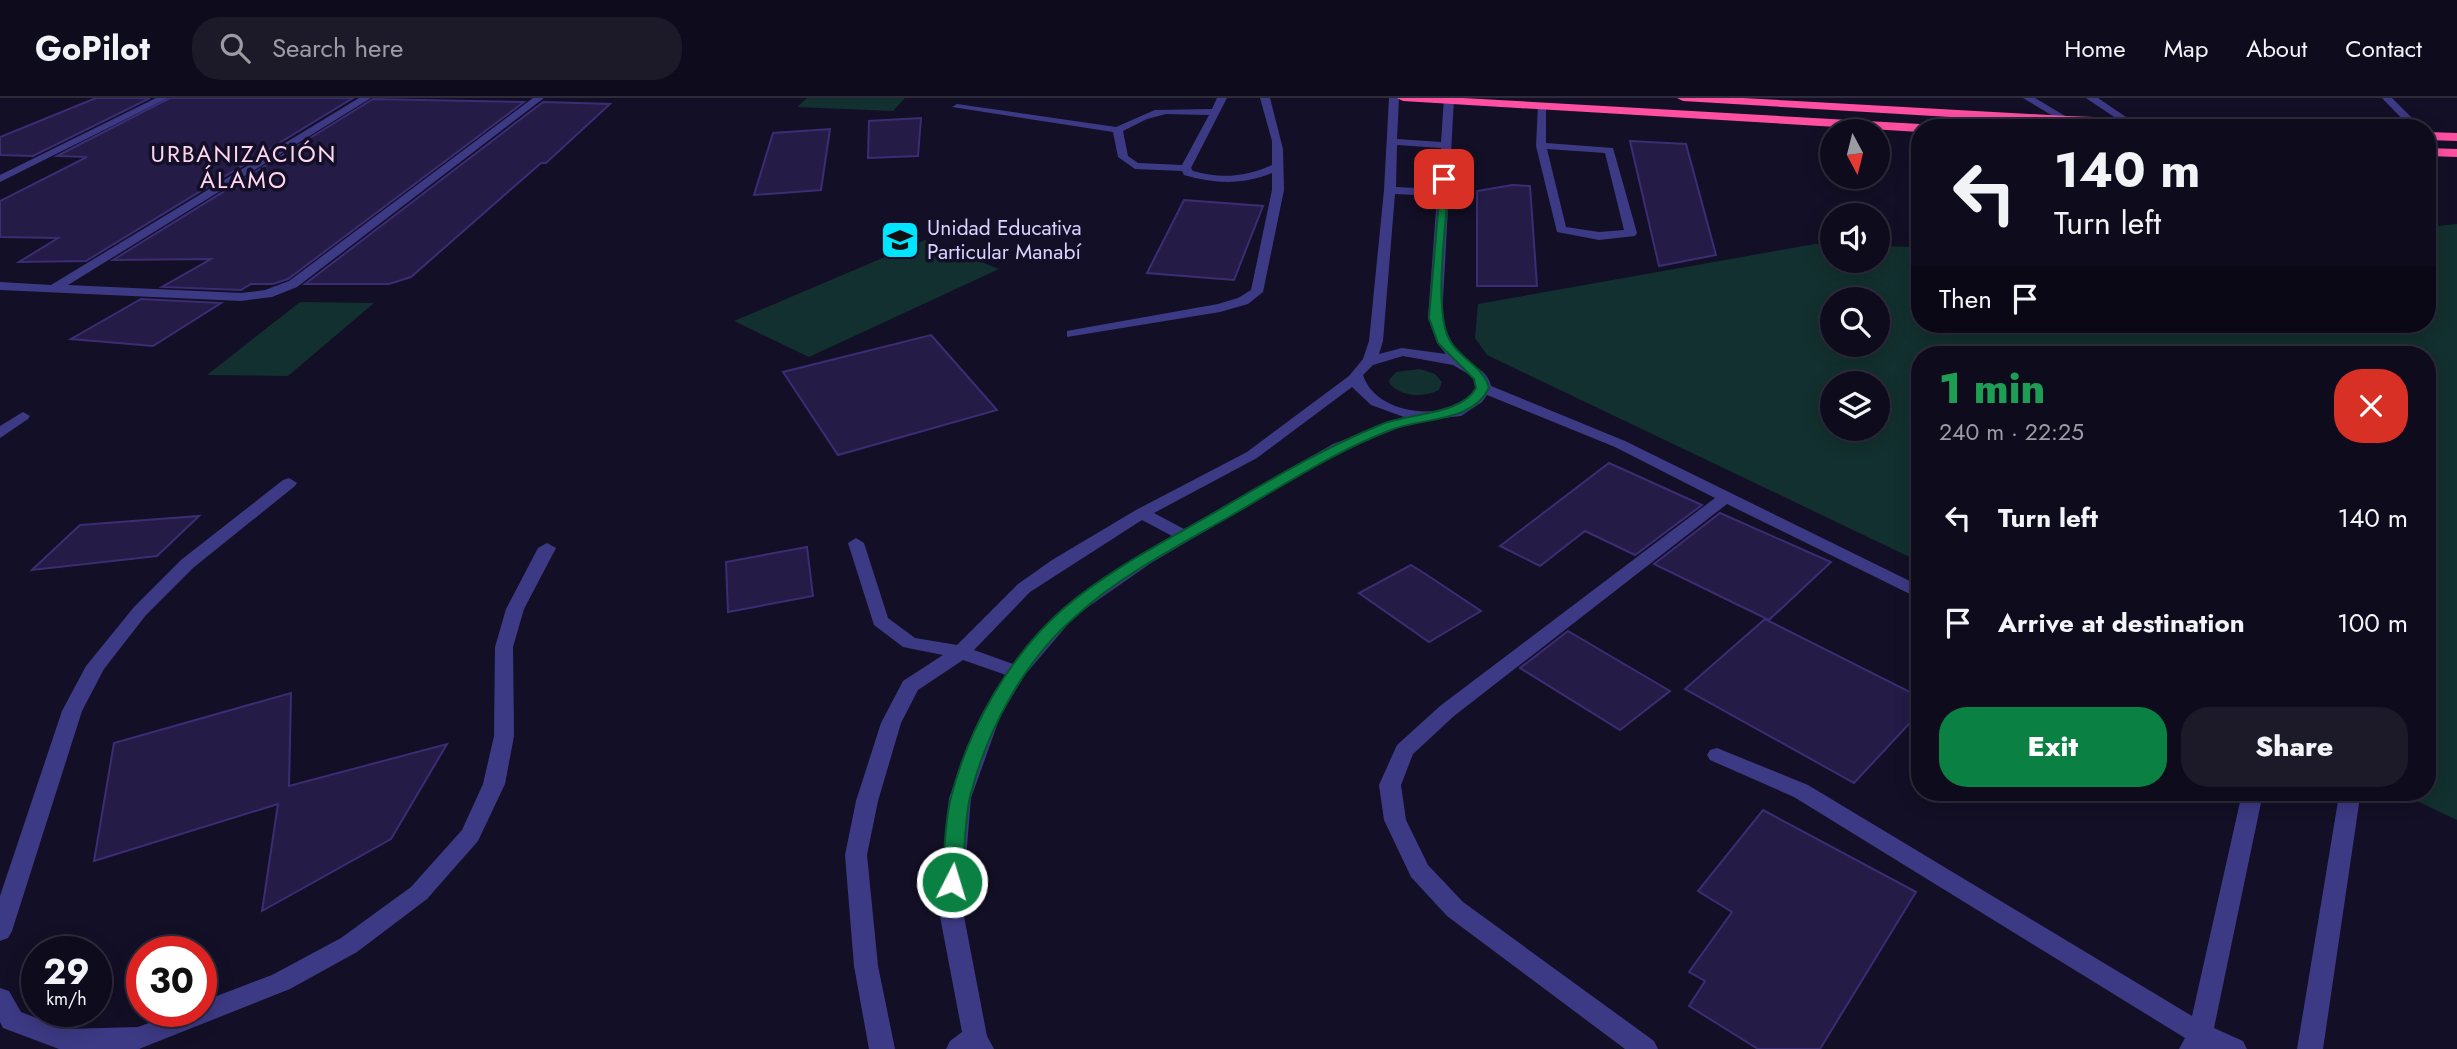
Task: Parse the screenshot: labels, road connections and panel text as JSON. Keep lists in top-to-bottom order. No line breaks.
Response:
{"districts":["URBANIZACIÓN ÁLAMO"],"places":{"school or university":["Unidad Educativa Particular Manabí"]},"north":"bottom","page":{"header":"GoPilot","search":"Search here","nav":["Home","Map","About","Contact"],"turn":["140 m","Turn left"],"then":"Then","heading":["1 min","240 m · 22:25"],"list":[{"name":"Turn left","value":"140 m"},{"name":"Arrive at destination","value":"100 m"}],"buttons":["Exit","Share"],"speed":"29 km/h","limit":"30"}}
